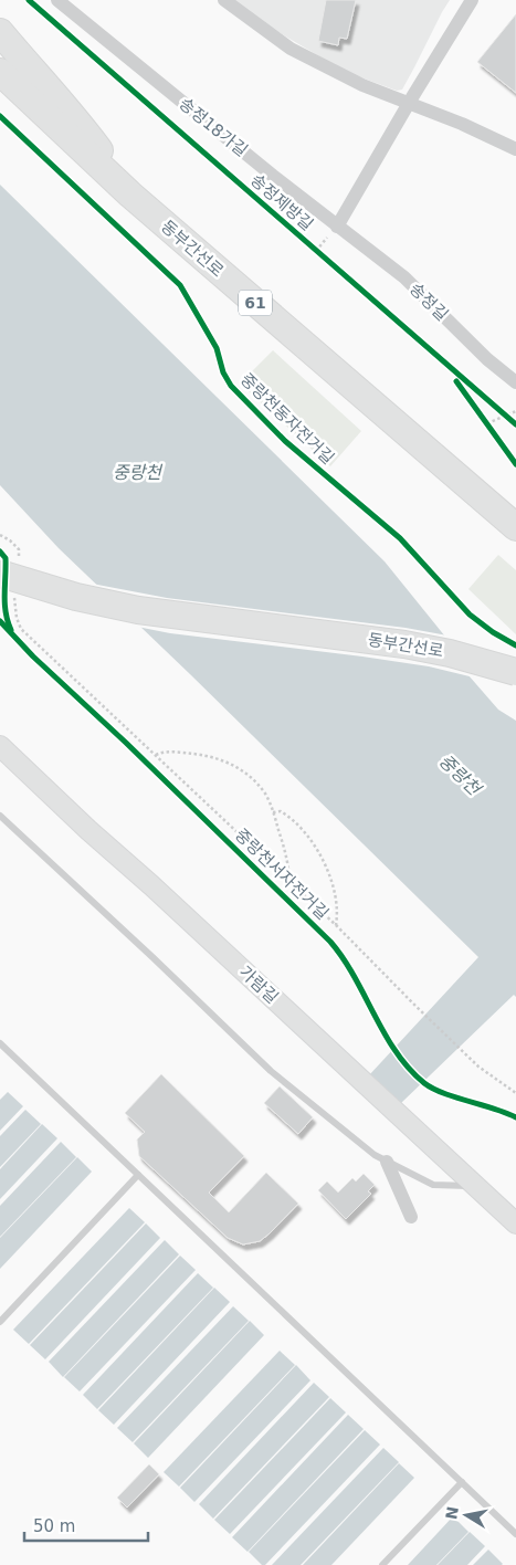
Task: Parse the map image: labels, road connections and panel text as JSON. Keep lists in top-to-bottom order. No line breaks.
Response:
{"streets":{"highway":["동부간선로","61"],"street":["송정18가길","송정길","가람길"],"cycle path":["송정제방길","중랑천동자전거길","중랑천서자전거길"]},"crossings":[["송정18가길","송정길"]],"water":["중랑천"],"scale_bar":"50 m","north":"left"}
